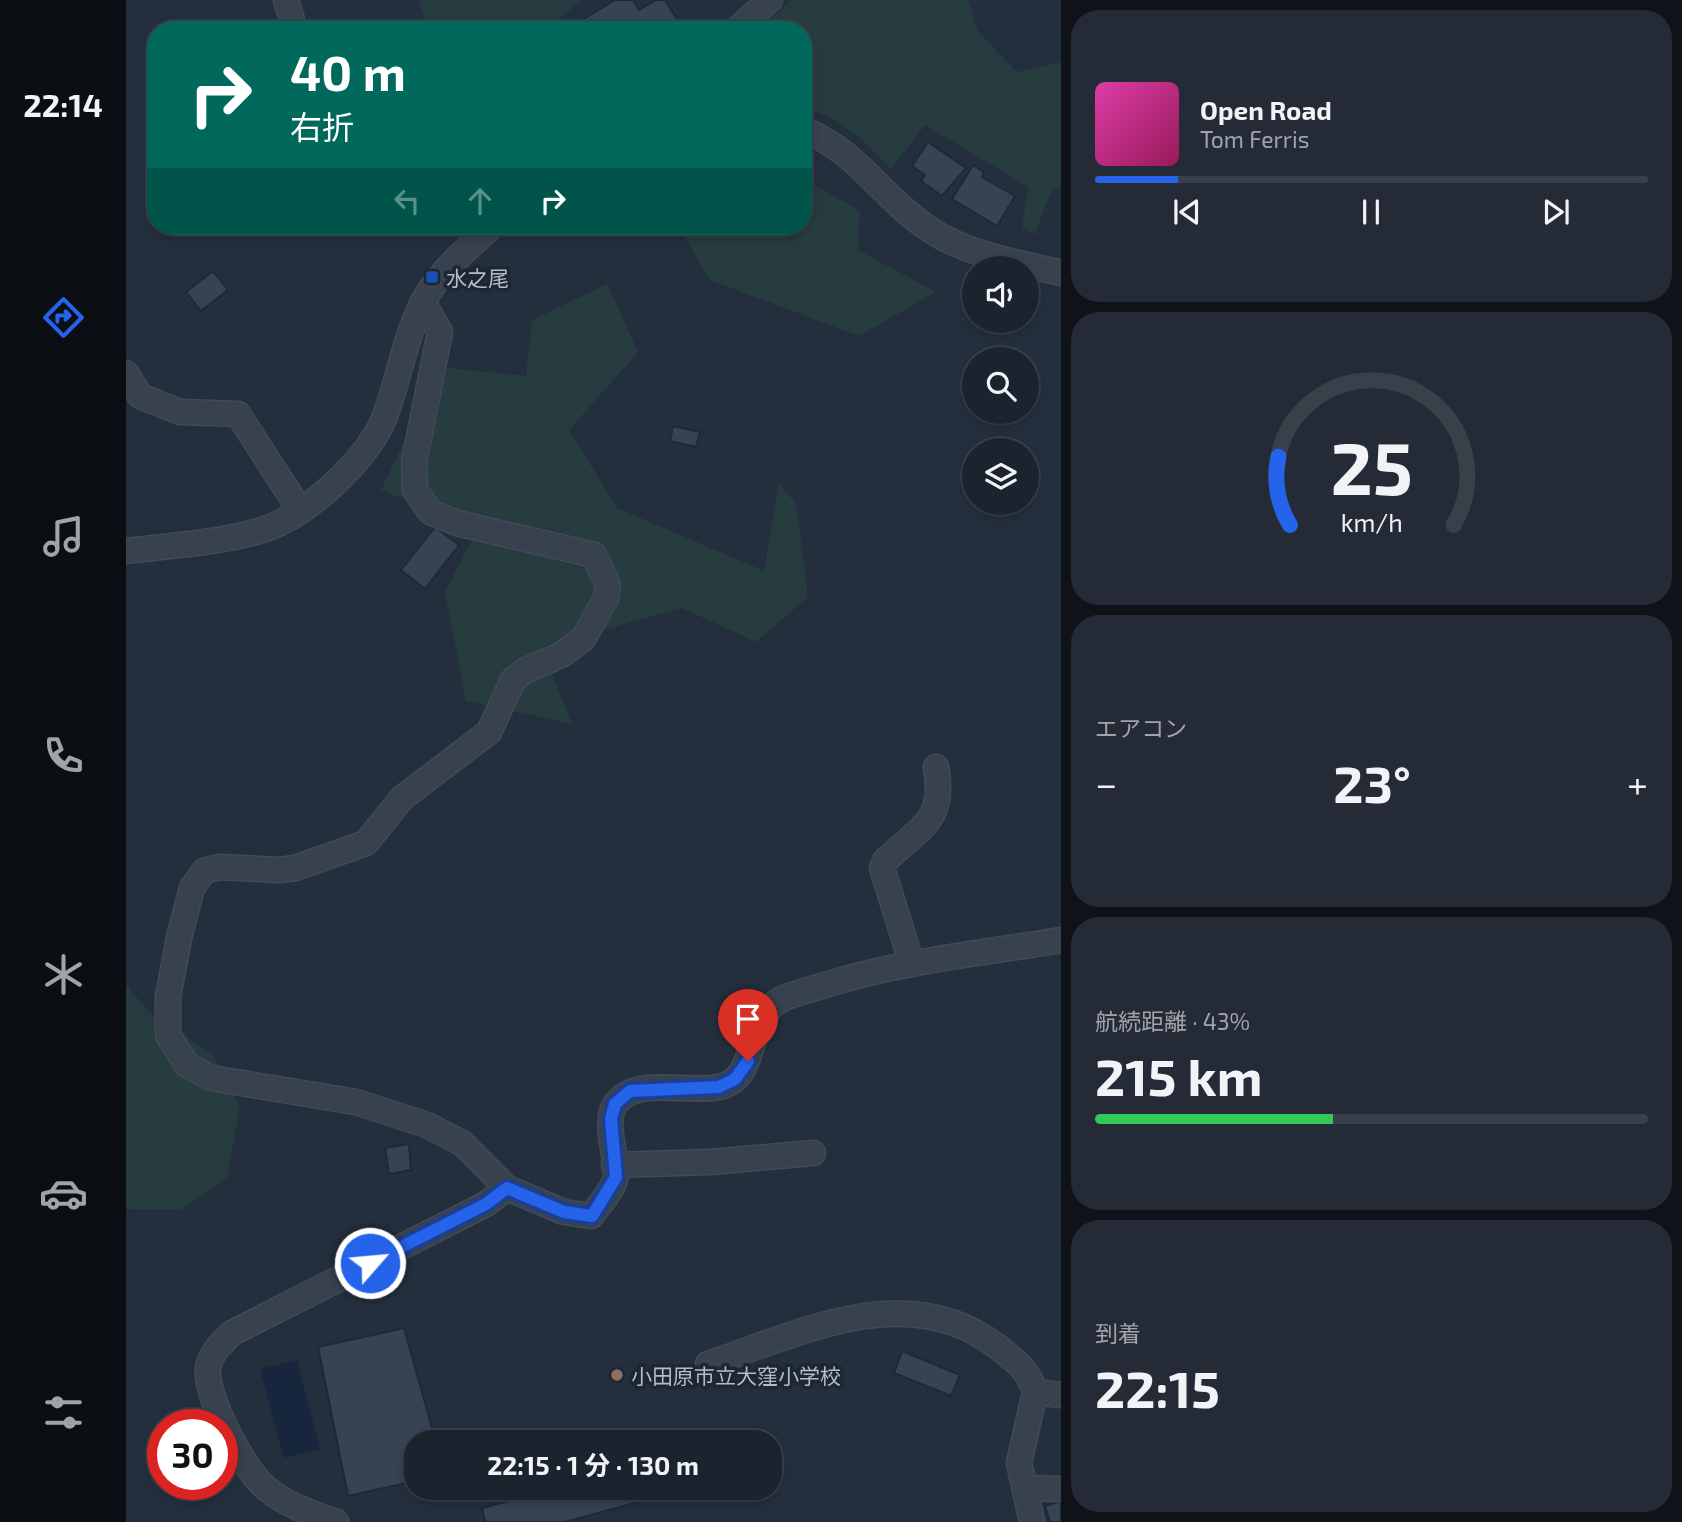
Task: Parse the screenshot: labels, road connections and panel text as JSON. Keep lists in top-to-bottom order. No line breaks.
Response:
{"places":{"transit":["水之尾"],"other":["小田原市立大窪小学校"]},"page":{"tabs":"22:14","turn":["40 m","右折"],"song":["Open Road","Tom Ferris"],"tile":["エアコン",["航続距離 · 43%","215 km"],["到着","22:15"]],"heat":["−","23°","+"],"limit":"30","trip":"22:15 · 1 分 · 130 m","gauge":["25","km/h"]}}
